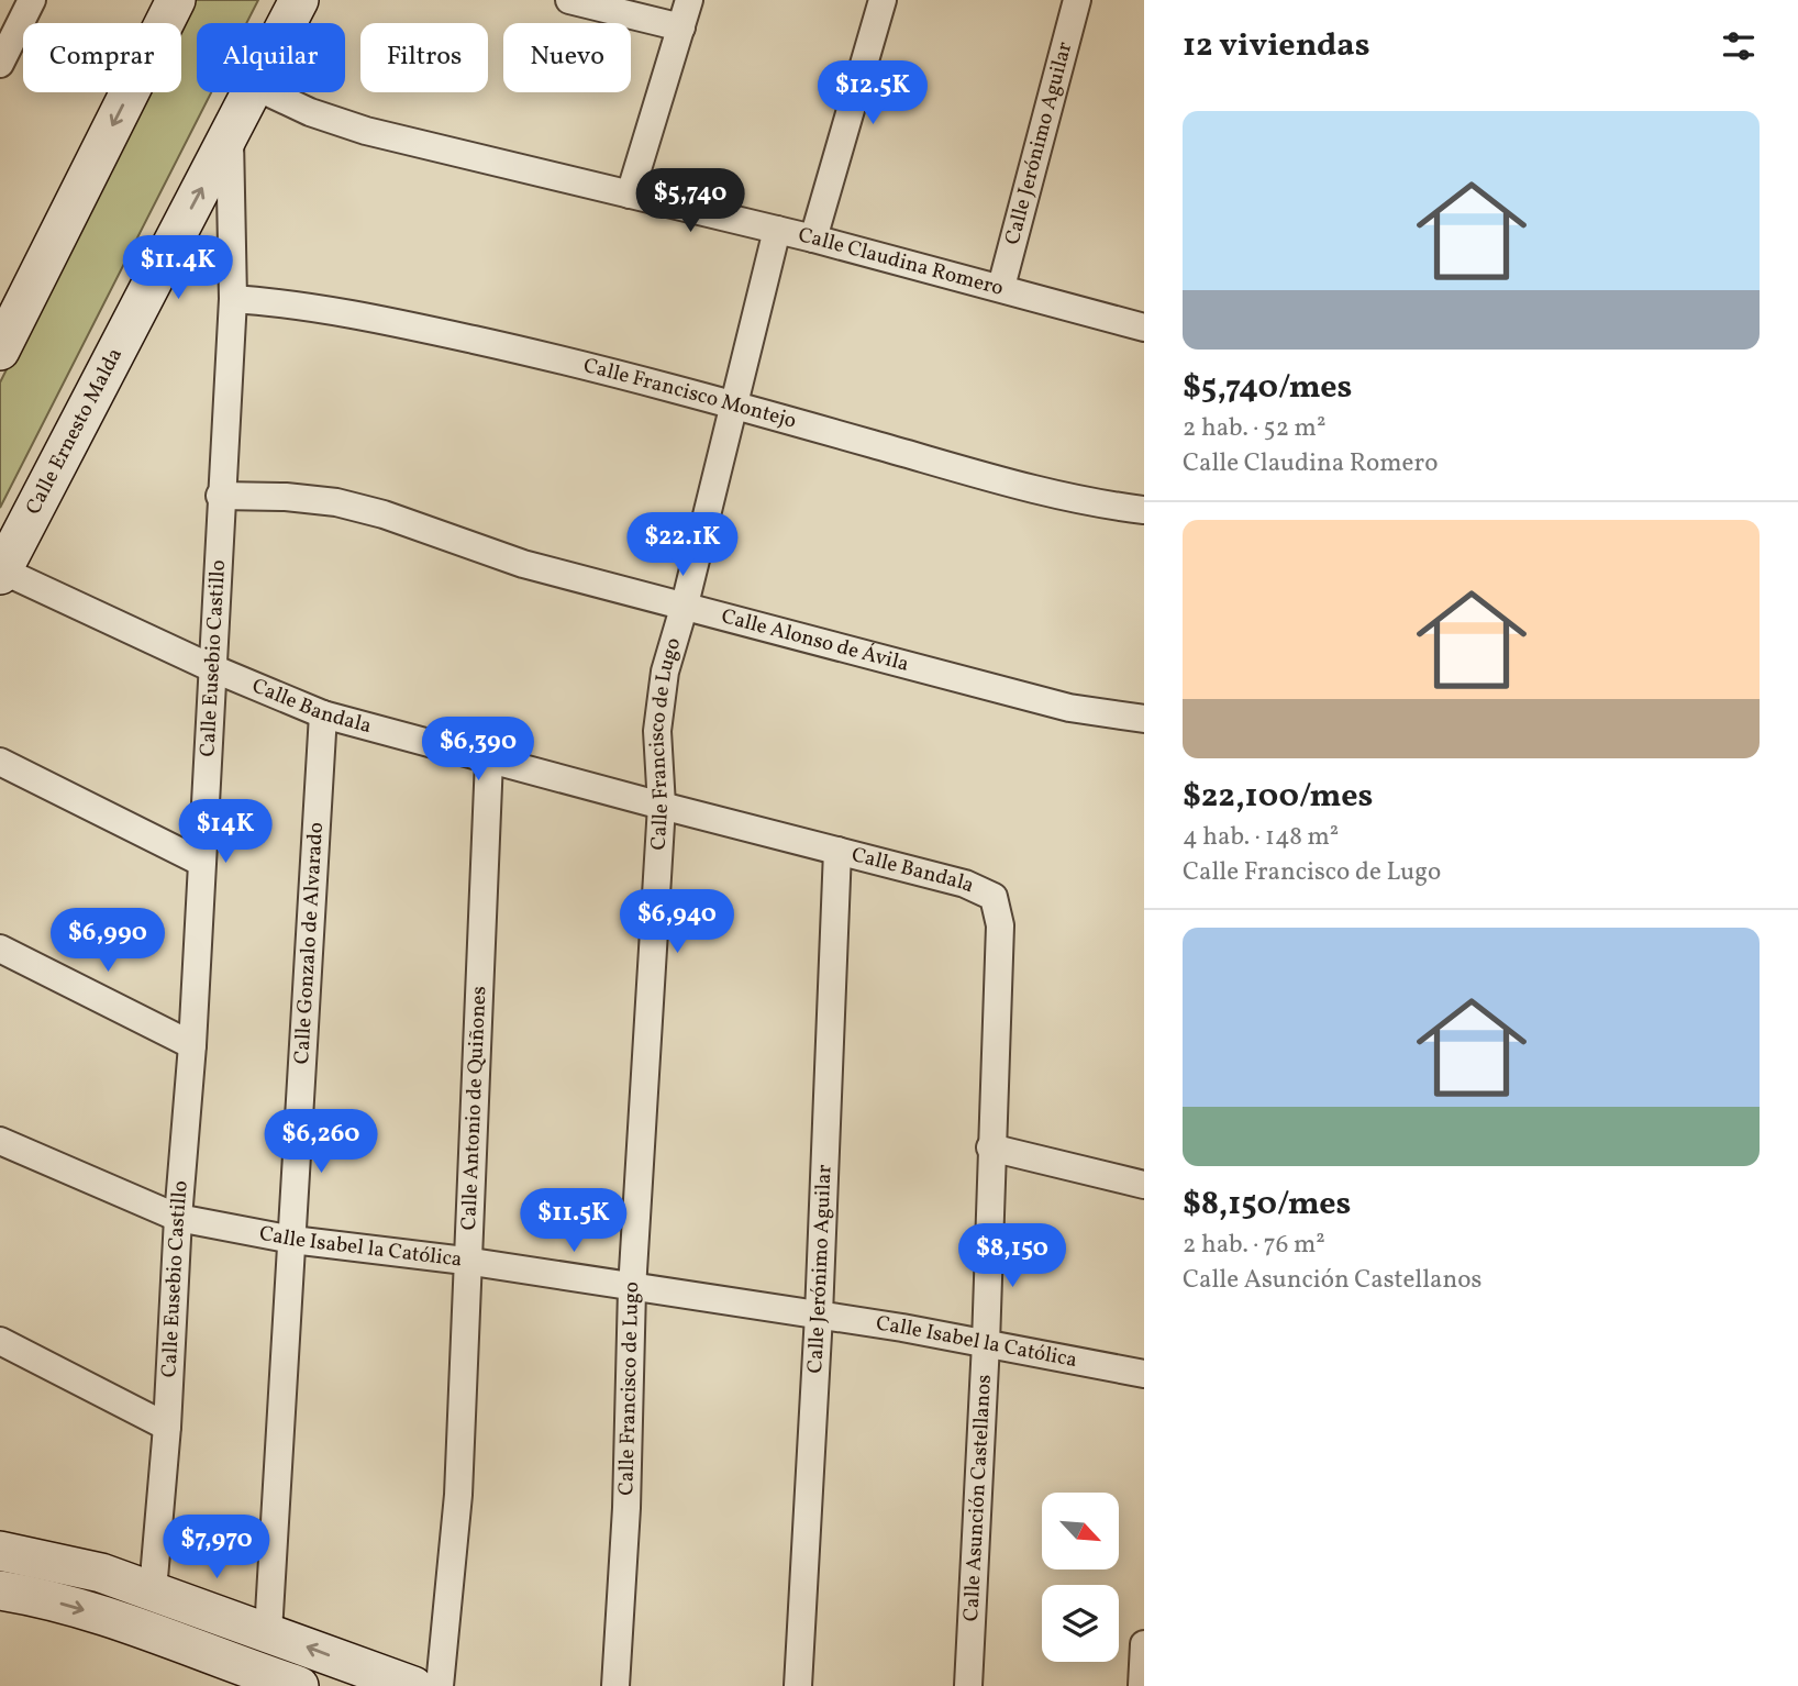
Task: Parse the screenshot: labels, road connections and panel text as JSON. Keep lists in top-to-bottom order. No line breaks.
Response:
{"streets":{"main road":["Calle Ernesto Malda"],"street":["Calle Jerónimo Aguilar","Calle Claudina Romero","Calle Francisco Montejo","Calle Alonso de Ávila","Calle Eusebio Castillo","Calle Bandala","Calle Francisco de Lugo","Calle Gonzalo de Alvarado","Calle Antonio de Quiñones","Calle Isabel la Católica","Calle Asunción Castellanos"]},"crossings":[["Calle Jerónimo Aguilar","Calle Claudina Romero"],["Calle Jerónimo Aguilar","Calle Bandala"],["Calle Jerónimo Aguilar","Calle Isabel la Católica"],["Calle Claudina Romero","Calle Francisco de Lugo"],["Calle Francisco Montejo","Calle Eusebio Castillo"],["Calle Francisco Montejo","Calle Francisco de Lugo"],["Calle Ernesto Malda","Calle Eusebio Castillo"],["Calle Ernesto Malda","Calle Bandala"],["Calle Alonso de Ávila","Calle Eusebio Castillo"],["Calle Alonso de Ávila","Calle Francisco de Lugo"],["Calle Eusebio Castillo","Calle Bandala"],["Calle Eusebio Castillo","Calle Isabel la Católica"],["Calle Bandala","Calle Francisco de Lugo"],["Calle Bandala","Calle Gonzalo de Alvarado"],["Calle Bandala","Calle Antonio de Quiñones"],["Calle Bandala","Calle Asunción Castellanos"],["Calle Francisco de Lugo","Calle Isabel la Católica"],["Calle Gonzalo de Alvarado","Calle Isabel la Católica"],["Calle Antonio de Quiñones","Calle Isabel la Católica"],["Calle Isabel la Católica","Calle Asunción Castellanos"]],"north":"bottom right","page":{"heading":"12 viviendas","chip":["Comprar","Alquilar","Filtros","Nuevo"],"price":["$12.5K","$5,740","$11.4K","$22.1K","$6,390","$14K","$6,940","$6,990","$6,260","$11.5K","$8,150","$7,970"],"list":[{"name":"$5,740/mes","note":"2 hab. · 52 m² · Calle Claudina Romero"},{"name":"$22,100/mes","note":"4 hab. · 148 m² · Calle Francisco de Lugo"},{"name":"$8,150/mes","note":"2 hab. · 76 m² · Calle Asunción Castellanos"}]}}
